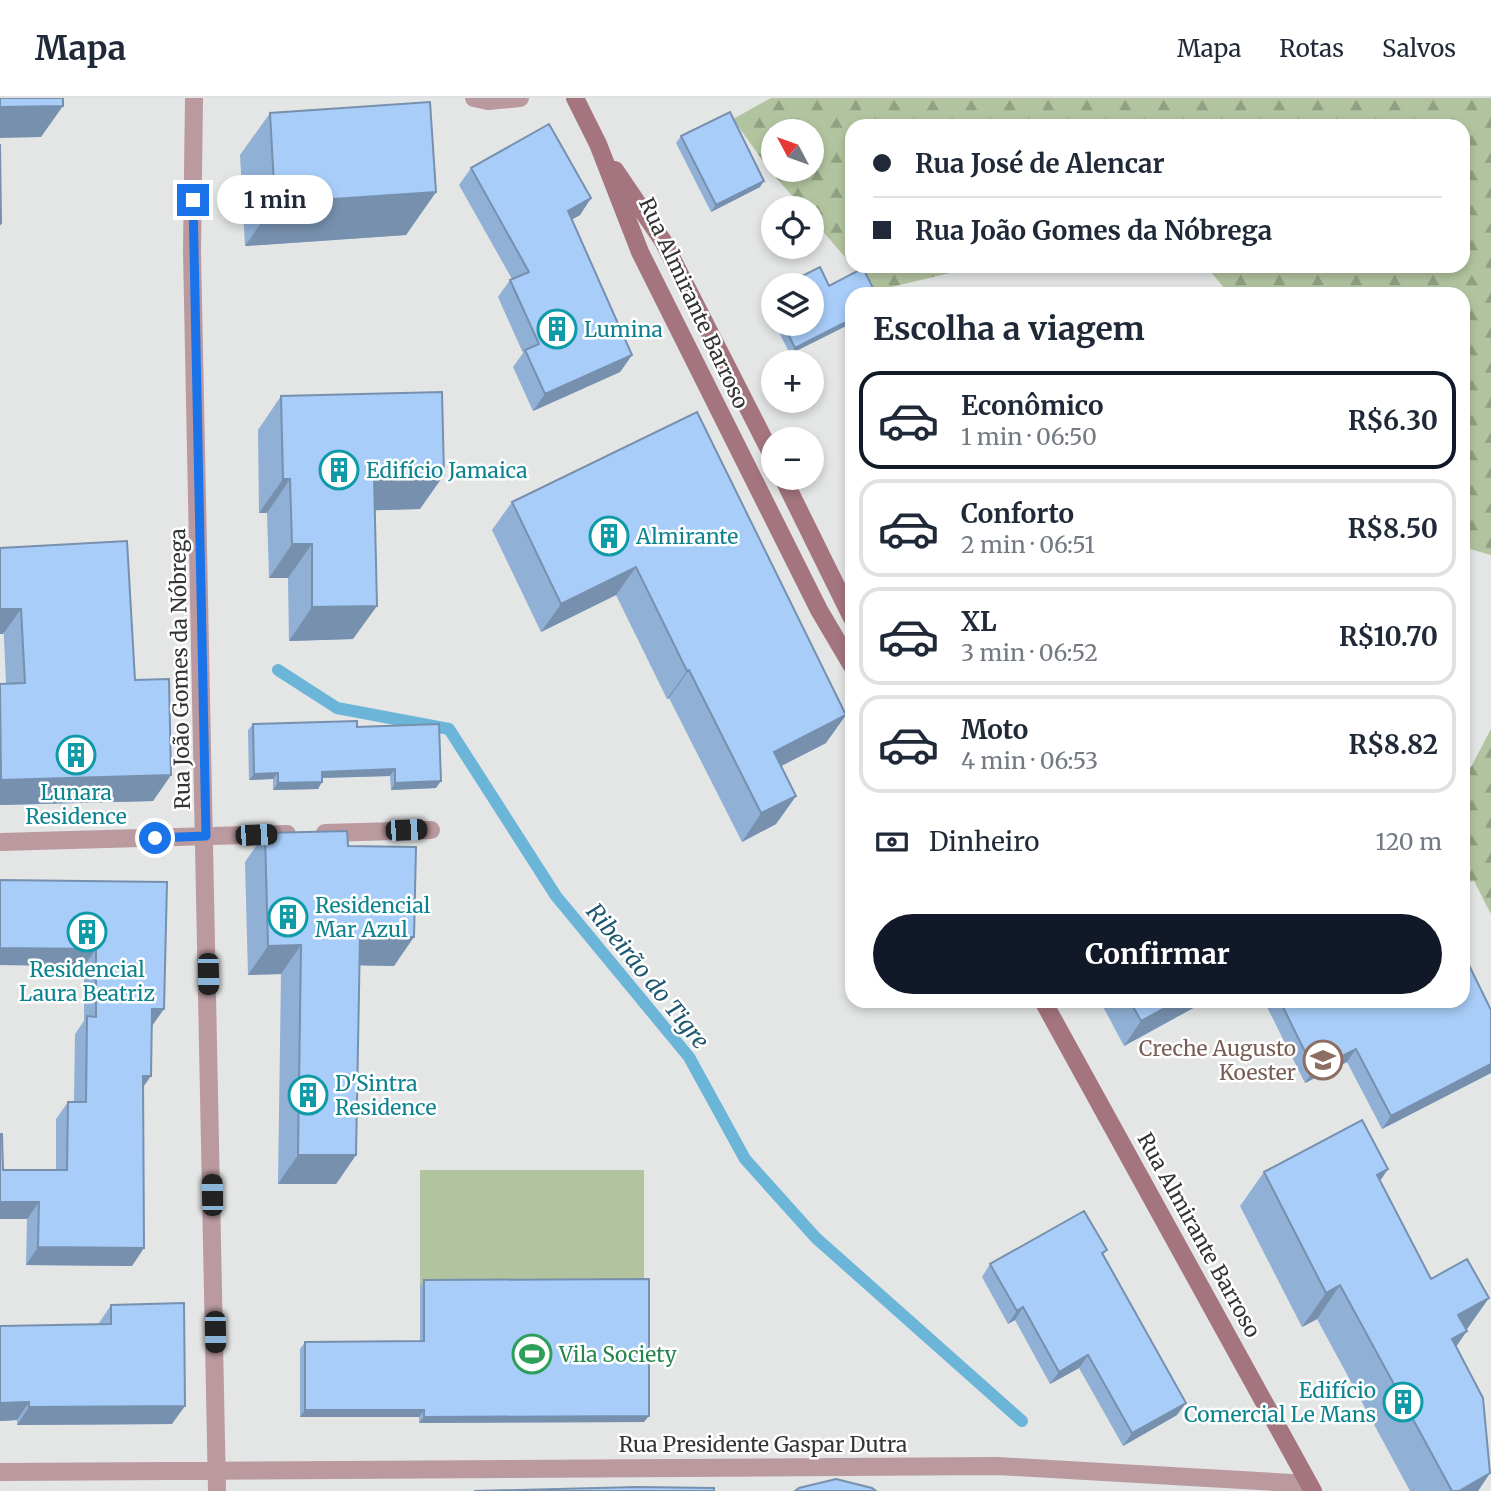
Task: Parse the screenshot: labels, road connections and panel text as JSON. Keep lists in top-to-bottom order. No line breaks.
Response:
{"streets":{"main road":["Rua Almirante Barroso"],"street":["Rua João Gomes da Nóbrega","Rua Presidente Gaspar Dutra"]},"crossings":[["Rua Almirante Barroso","Rua Presidente Gaspar Dutra"],["Rua João Gomes da Nóbrega","Rua Presidente Gaspar Dutra"]],"water":["Ribeirão do Tigre"],"places":{"building":["Lumina","Edifício Jamaica","Almirante","Lunara Residence","Residencial Mar Azul","Residencial Laura Beatriz","D'Sintra Residence","Edifício Comercial Le Mans"],"school or university":["Creche Augusto Koester"],"sports":["Vila Society"]},"north":"top left","page":{"header":"Mapa","nav":["Mapa","Rotas","Salvos"],"map_buttons":["+","−"],"banner":["Rua José de Alencar","Rua João Gomes da Nóbrega"],"bubble":"1 min","heading":"Escolha a viagem","list":[{"name":"Econômico","note":"1 min · 06:50","value":"R$6.30"},{"name":"Conforto","note":"2 min · 06:51","value":"R$8.50"},{"name":"XL","note":"3 min · 06:52","value":"R$10.70"},{"name":"Moto","note":"4 min · 06:53","value":"R$8.82"}],"pay":["Dinheiro","120 m"],"buttons":"Confirmar"}}
